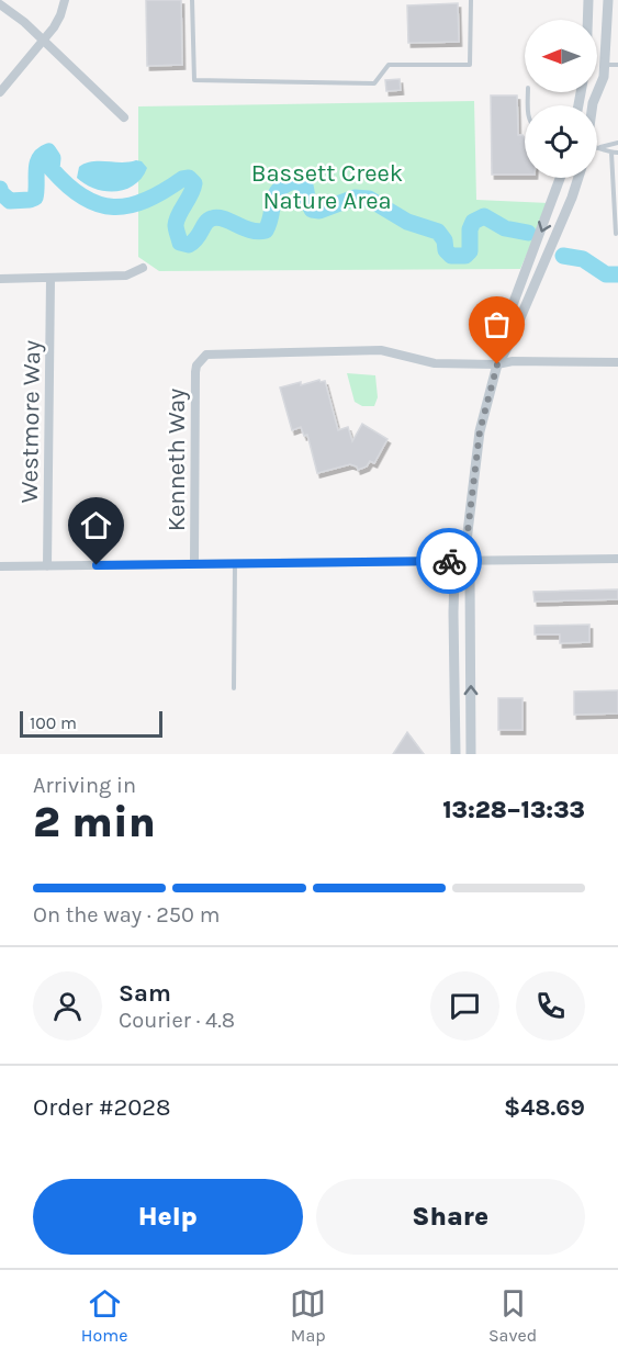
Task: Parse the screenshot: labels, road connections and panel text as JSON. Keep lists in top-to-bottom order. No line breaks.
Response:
{"streets":{"street":["Westmore Way","Kenneth Way"]},"parks":["Bassett Creek Nature Area"],"scale_bar":"100 m","north":"left","page":{"scale":"100 m","heading":["2 min","Arriving in","13:28–13:33"],"panel":["Sam","Courier · 4.8","Order #2028","$48.69"],"bar":"On the way · 250 m","buttons":["Help","Share"],"tabs":["Home","Map","Saved"]}}
